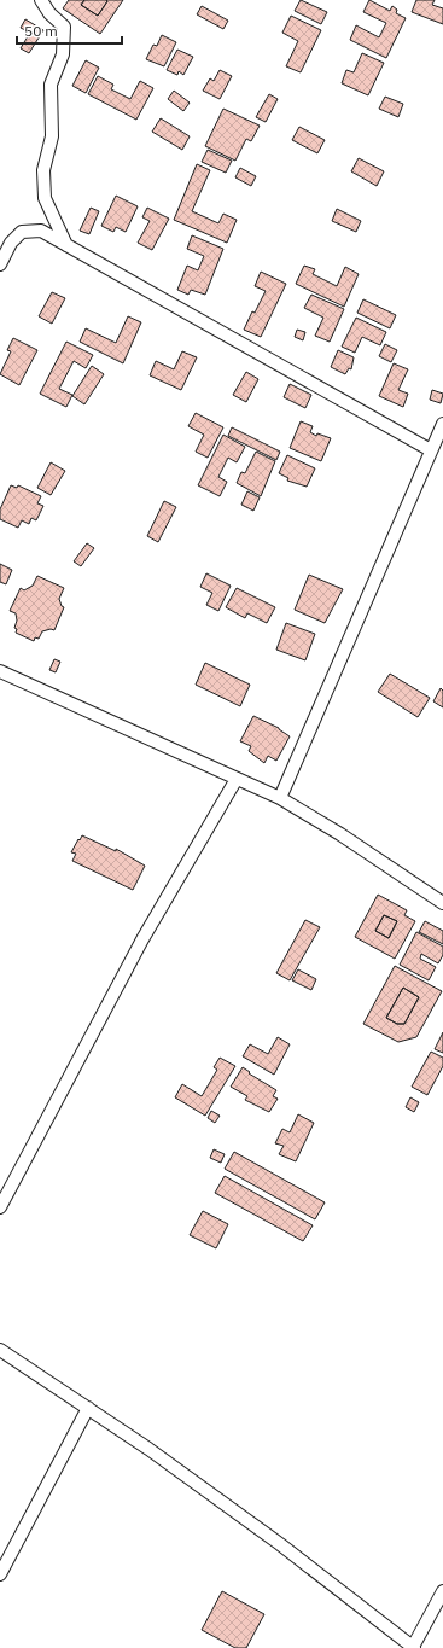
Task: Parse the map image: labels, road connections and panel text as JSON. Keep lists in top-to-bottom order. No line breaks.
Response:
{"scale_bar":"50 m"}
